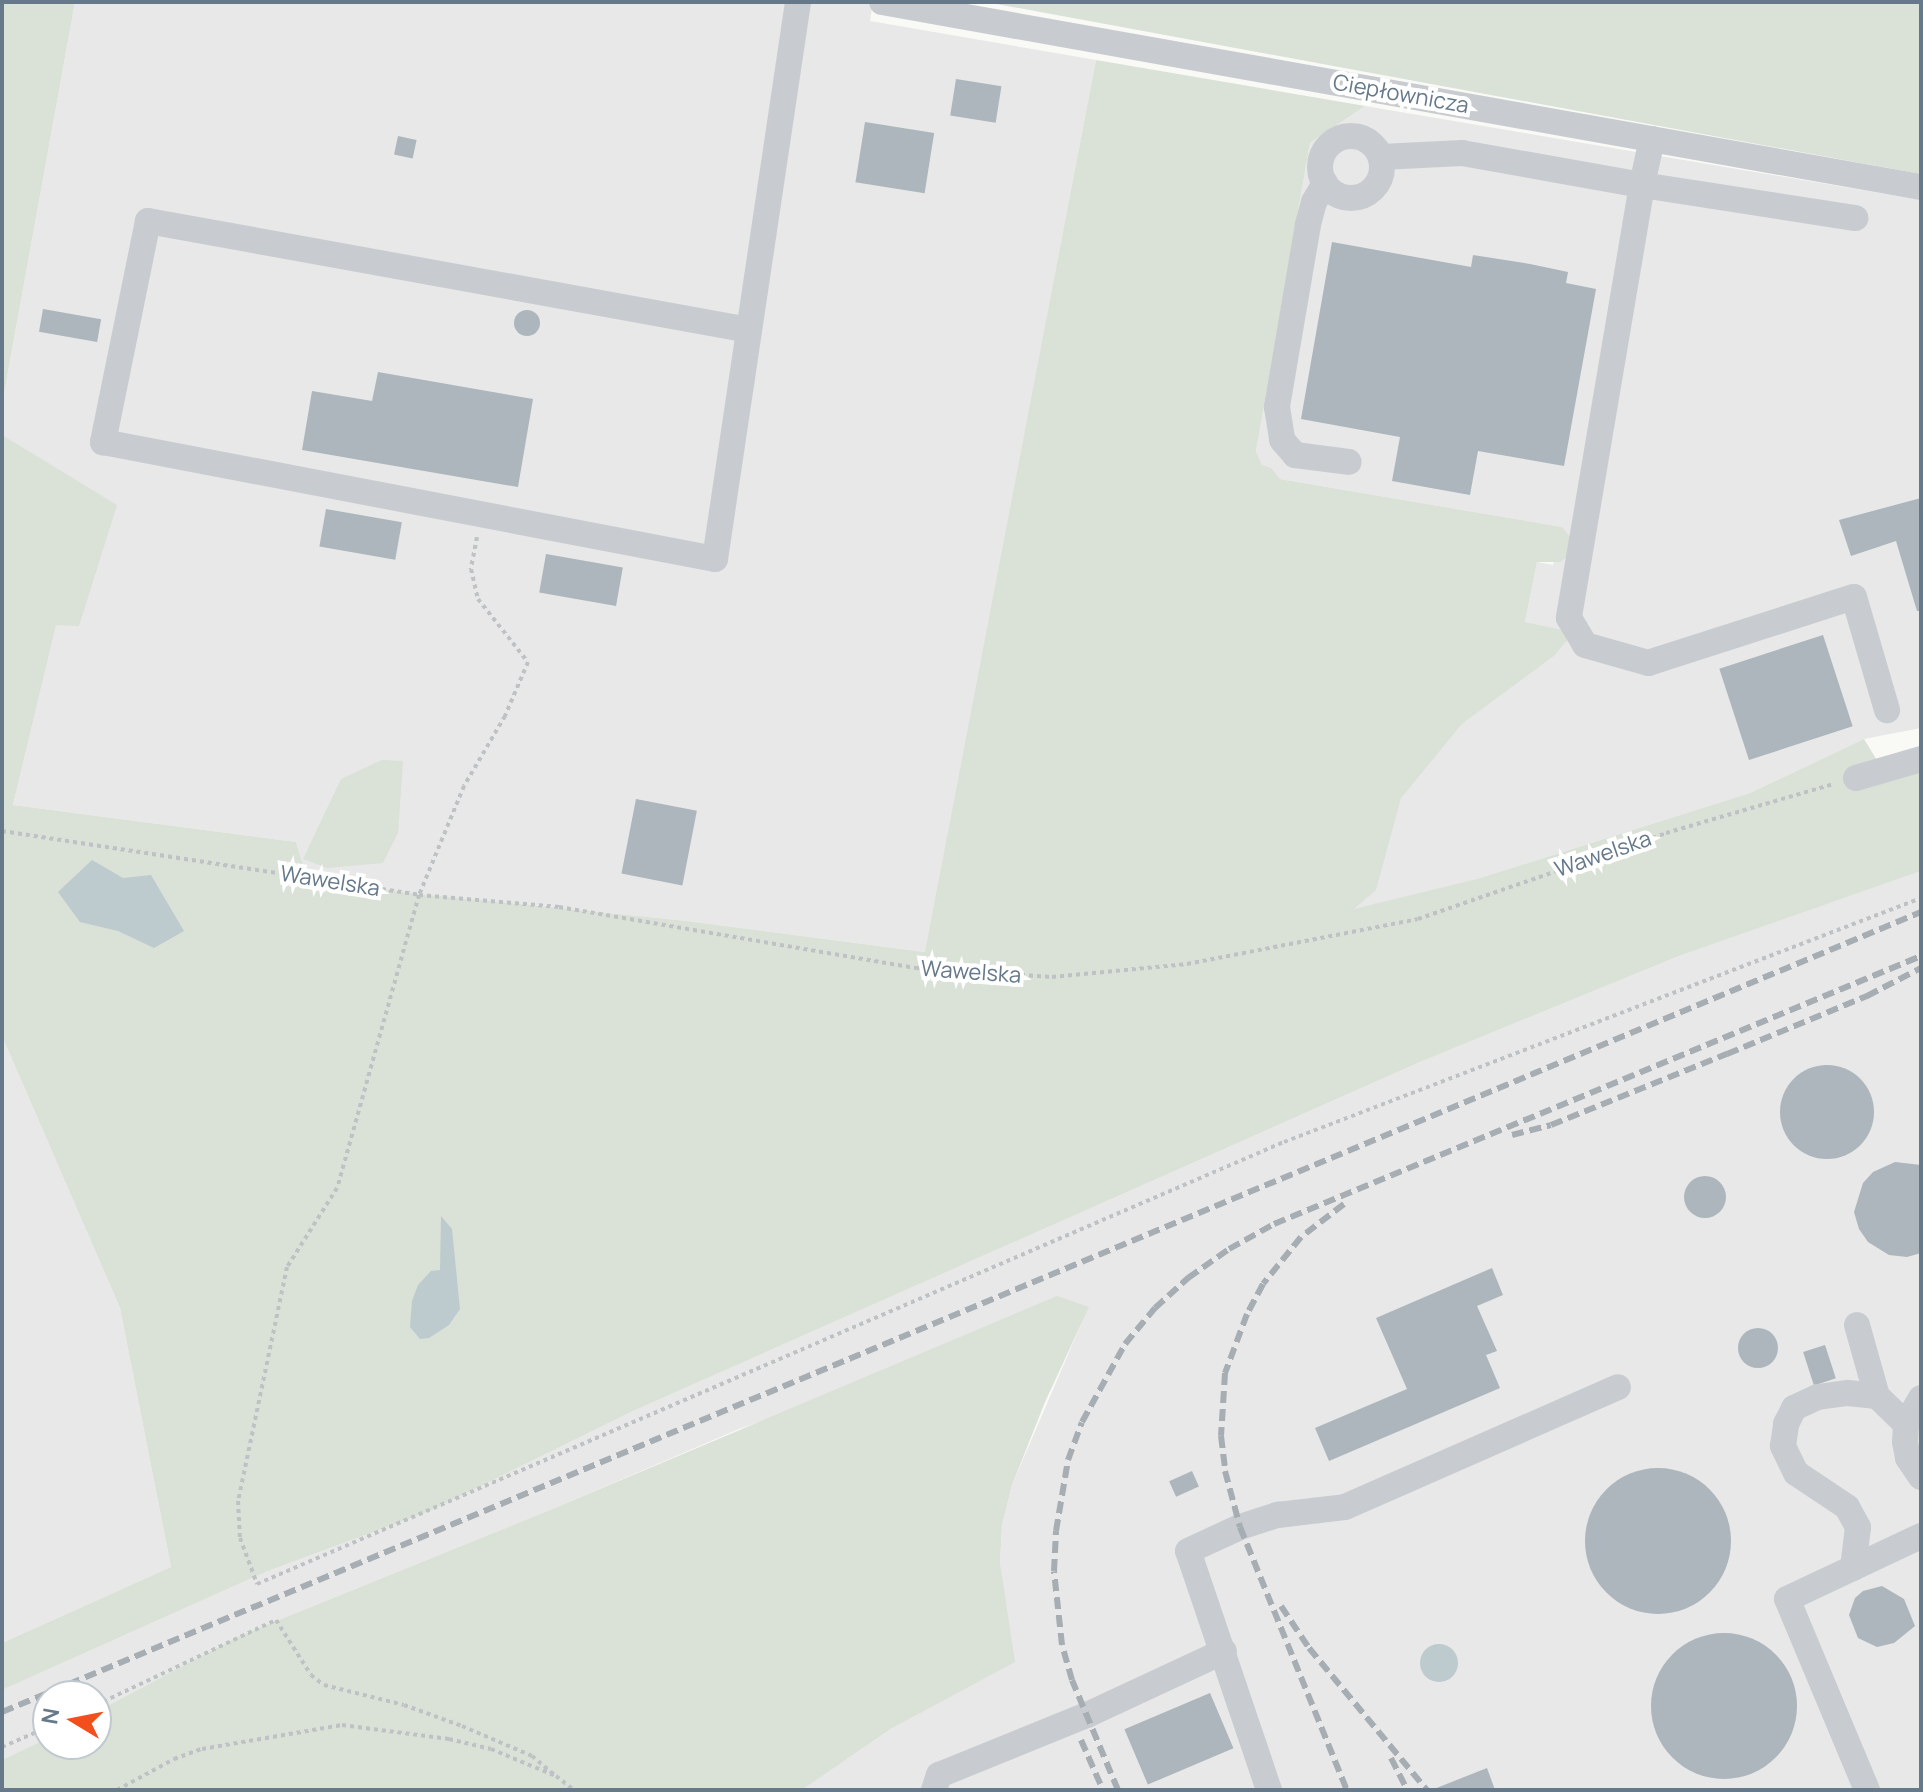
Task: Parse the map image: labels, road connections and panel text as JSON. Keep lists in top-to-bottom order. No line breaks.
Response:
{"streets":{"lane":["Ciepłownicza"],"path":["Wawelska"]},"north":"left"}
